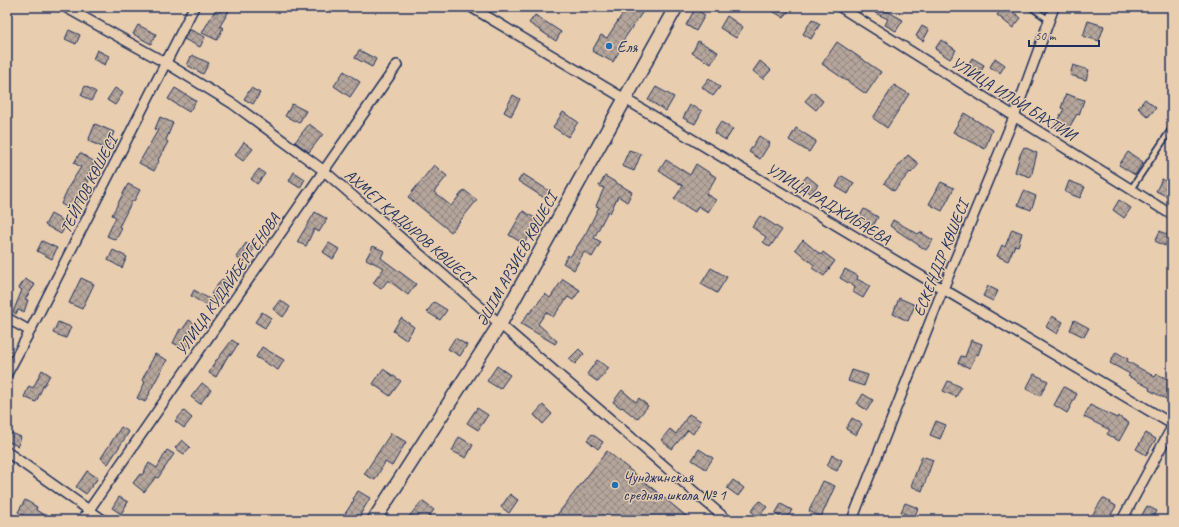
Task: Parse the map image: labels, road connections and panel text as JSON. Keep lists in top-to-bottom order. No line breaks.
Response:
{"streets":{"street":["УЛИЦА ИЛЬИ БАХТИИ","ТЕЙПОВ КӨШЕСІ","УЛИЦА РАДЖИБАЕВА","АХМЕТ ҚАДЫРОВ КӨШЕСІ","ЕСКЕНДІР КӨШЕСІ","ӘШІМ АРЗИЕВ КӨШЕСІ","УЛИЦА КУДАЙБЕРГЕНОВА"]},"crossings":[["УЛИЦА ИЛЬИ БАХТИИ","ЕСКЕНДІР КӨШЕСІ"],["ТЕЙПОВ КӨШЕСІ","АХМЕТ ҚАДЫРОВ КӨШЕСІ"],["УЛИЦА РАДЖИБАЕВА","ЕСКЕНДІР КӨШЕСІ"],["УЛИЦА РАДЖИБАЕВА","ӘШІМ АРЗИЕВ КӨШЕСІ"],["АХМЕТ ҚАДЫРОВ КӨШЕСІ","ӘШІМ АРЗИЕВ КӨШЕСІ"],["АХМЕТ ҚАДЫРОВ КӨШЕСІ","УЛИЦА КУДАЙБЕРГЕНОВА"]],"places":["Еля","Чунджинская средняя школа № 1"],"scale_bar":"50 m"}
